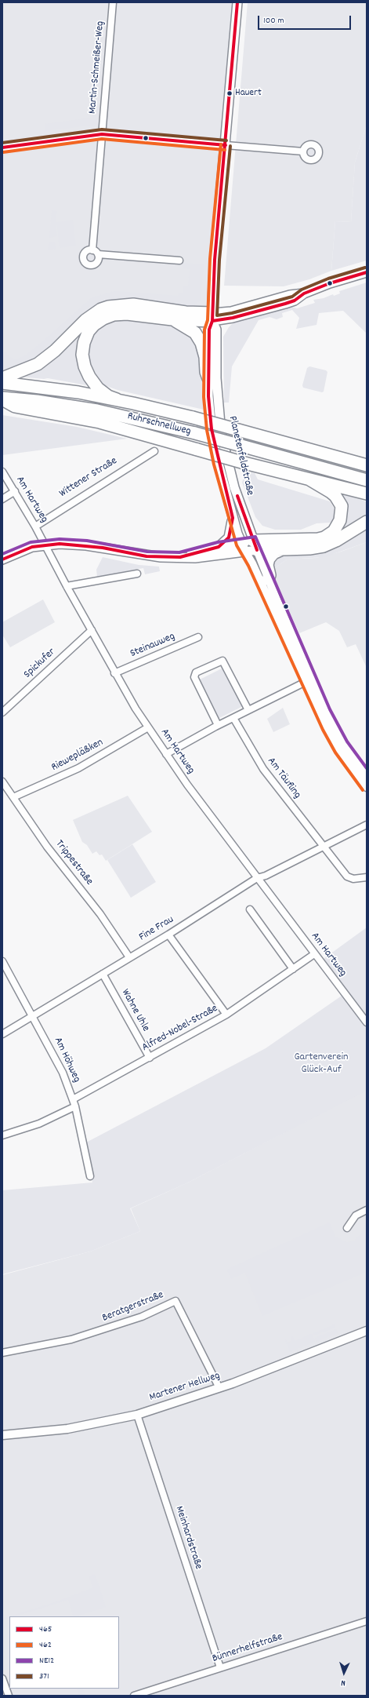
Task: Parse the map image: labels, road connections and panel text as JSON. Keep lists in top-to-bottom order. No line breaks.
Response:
{"streets":{"highway":["Ruhrschnellweg"],"main road":["Planetenfeldstraße"],"street":["Martin-Schmeißer-Weg","Wittener Straße","Am Hartweg","Steinauweg","Spickufer","Riewepläßken","Am Täufling","Trippestraße","Fine Frau","Wahne Uhle","Alfred-Nobel-Straße","Am Höhweg","Beratgerstraße","Martener Hellweg","Meinhardstraße","Bünnerhelfstraße"]},"crossings":[["Wittener Straße","Am Hartweg"],["Am Hartweg","Steinauweg"],["Am Hartweg","Spickufer"],["Am Hartweg","Riewepläßken"],["Am Hartweg","Fine Frau"],["Am Hartweg","Alfred-Nobel-Straße"],["Riewepläßken","Trippestraße"],["Am Täufling","Fine Frau"],["Trippestraße","Fine Frau"],["Fine Frau","Wahne Uhle"],["Fine Frau","Am Höhweg"],["Wahne Uhle","Alfred-Nobel-Straße"],["Alfred-Nobel-Straße","Am Höhweg"],["Beratgerstraße","Martener Hellweg"],["Martener Hellweg","Meinhardstraße"],["Meinhardstraße","Bünnerhelfstraße"]],"parks":["Gartenverein Glück-Auf"],"places":["Hauert"],"lines":["transit line 465","transit line 371","transit line 462","transit line NE12"],"legend":["465","462","NE12","371"],"scale_bar":"100 m","north":"bottom"}
